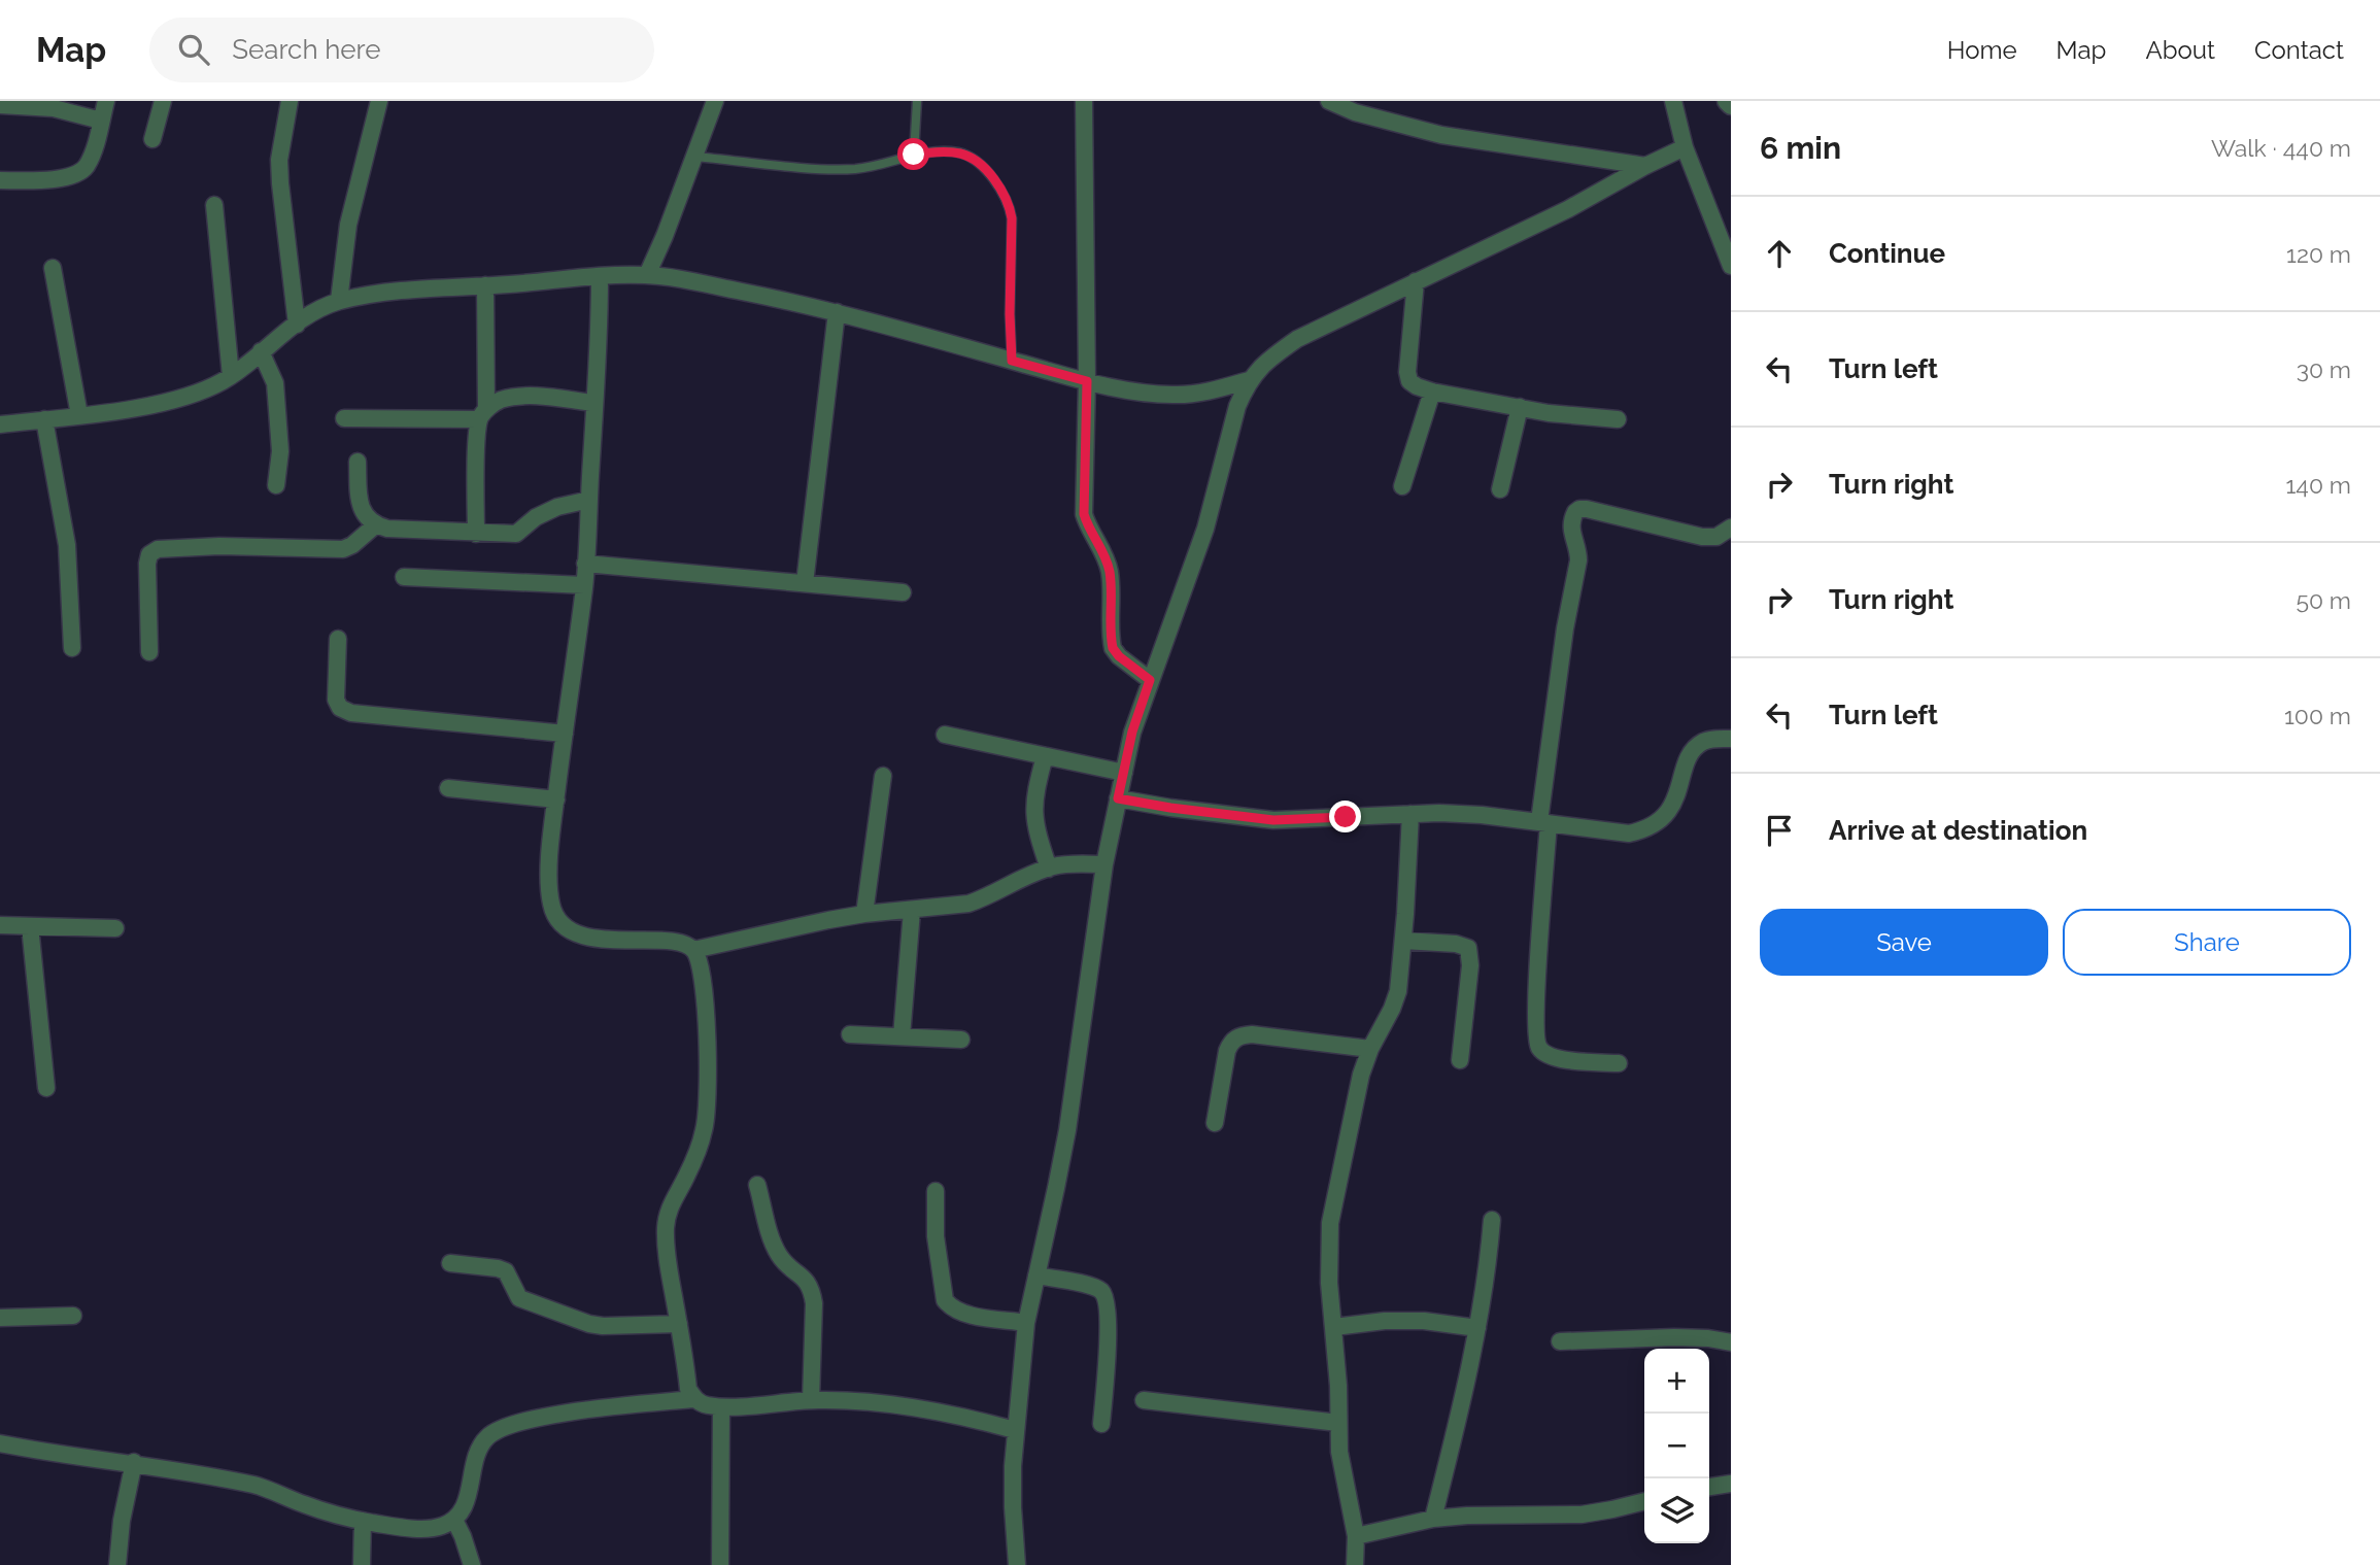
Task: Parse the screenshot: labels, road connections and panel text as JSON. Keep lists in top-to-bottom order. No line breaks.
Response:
{"page":{"header":"Map","search":"Search here","nav":["Home","Map","About","Contact"],"heading":["6 min","Walk · 440 m"],"list":[["Continue","120 m"],["Turn left","30 m"],["Turn right","140 m"],["Turn right","50 m"],["Turn left","100 m"],"Arrive at destination"],"buttons":["Save","Share"],"map_buttons":["+","−"]}}
